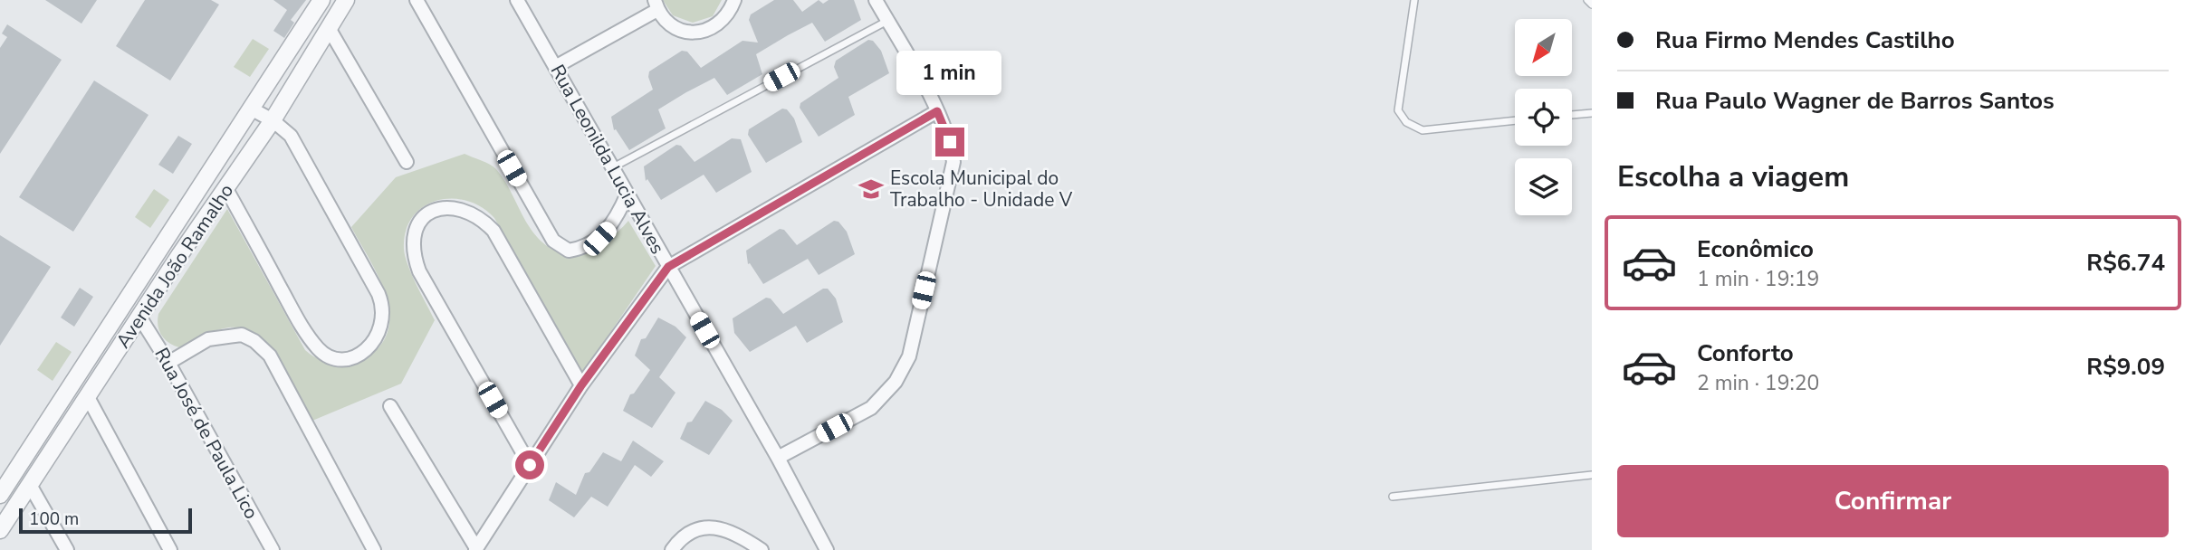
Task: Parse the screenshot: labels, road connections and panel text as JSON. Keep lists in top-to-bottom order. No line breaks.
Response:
{"streets":{"street":["Rua Leonilda Lucia Alves","Avenida João Ramalho","Rua José de Paula Lico"]},"crossings":[["Avenida João Ramalho","Rua José de Paula Lico"]],"places":{"school or university":["Escola Municipal do Trabalho - Unidade V"]},"scale_bar":"100 m","north":"bottom left","page":{"banner":["Rua Firmo Mendes Castilho","Rua Paulo Wagner de Barros Santos"],"bubble":"1 min","heading":"Escolha a viagem","list":[{"name":"Econômico","note":"1 min · 19:19","value":"R$6.74"},{"name":"Conforto","note":"2 min · 19:20","value":"R$9.09"}],"buttons":"Confirmar","scale":"100 m"}}
